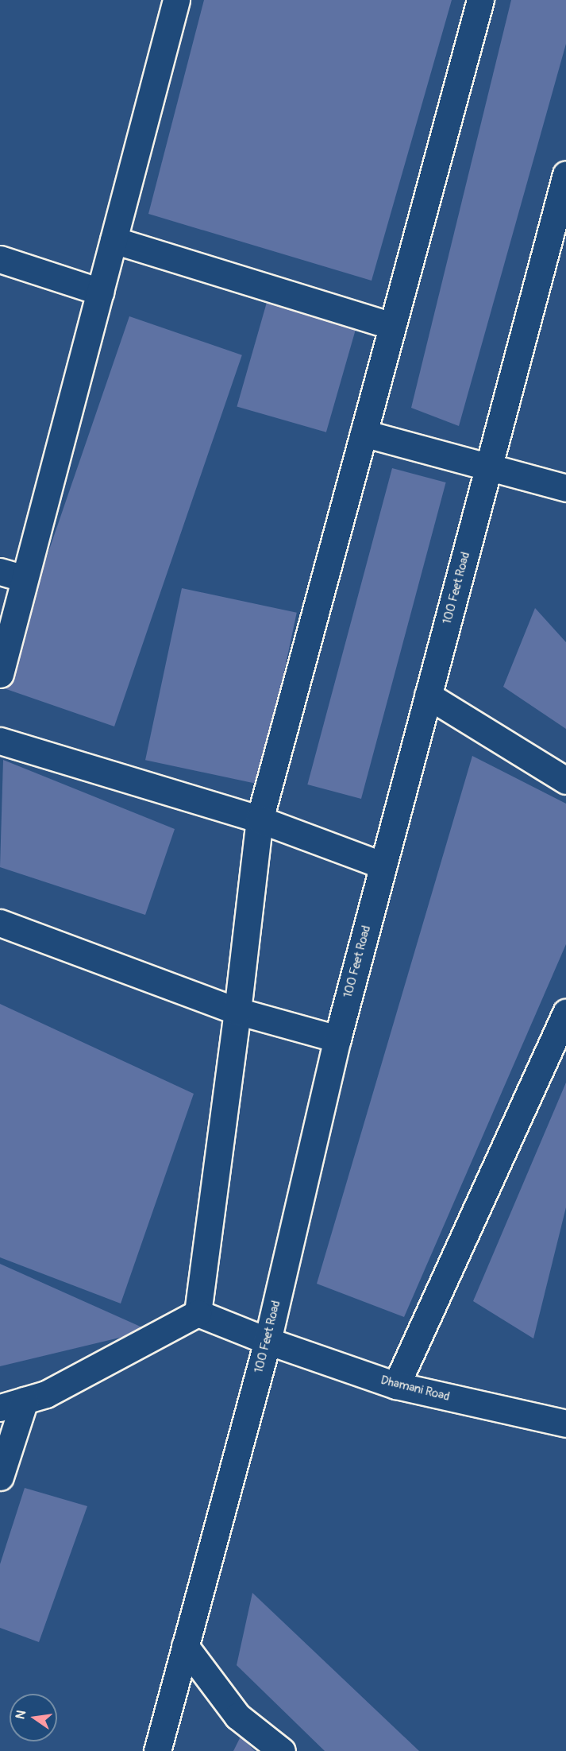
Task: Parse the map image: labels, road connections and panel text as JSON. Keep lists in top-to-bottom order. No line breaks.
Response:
{"streets":{"street":["100 Feet Road","Dhamani Road"]},"crossings":[["100 Feet Road","Dhamani Road"]],"north":"left"}
